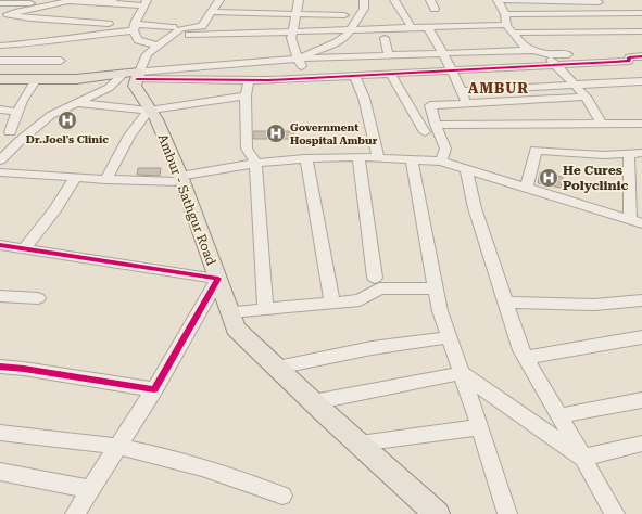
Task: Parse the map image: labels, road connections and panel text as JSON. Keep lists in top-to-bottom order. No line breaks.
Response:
{"streets":{"main road":["Ambur - Sathgur Road"]},"districts":["AMBUR"],"places":{"hospital":["Dr.Joel's Clinic","Government Hospital Ambur","He Cures Polyclinic"]}}
